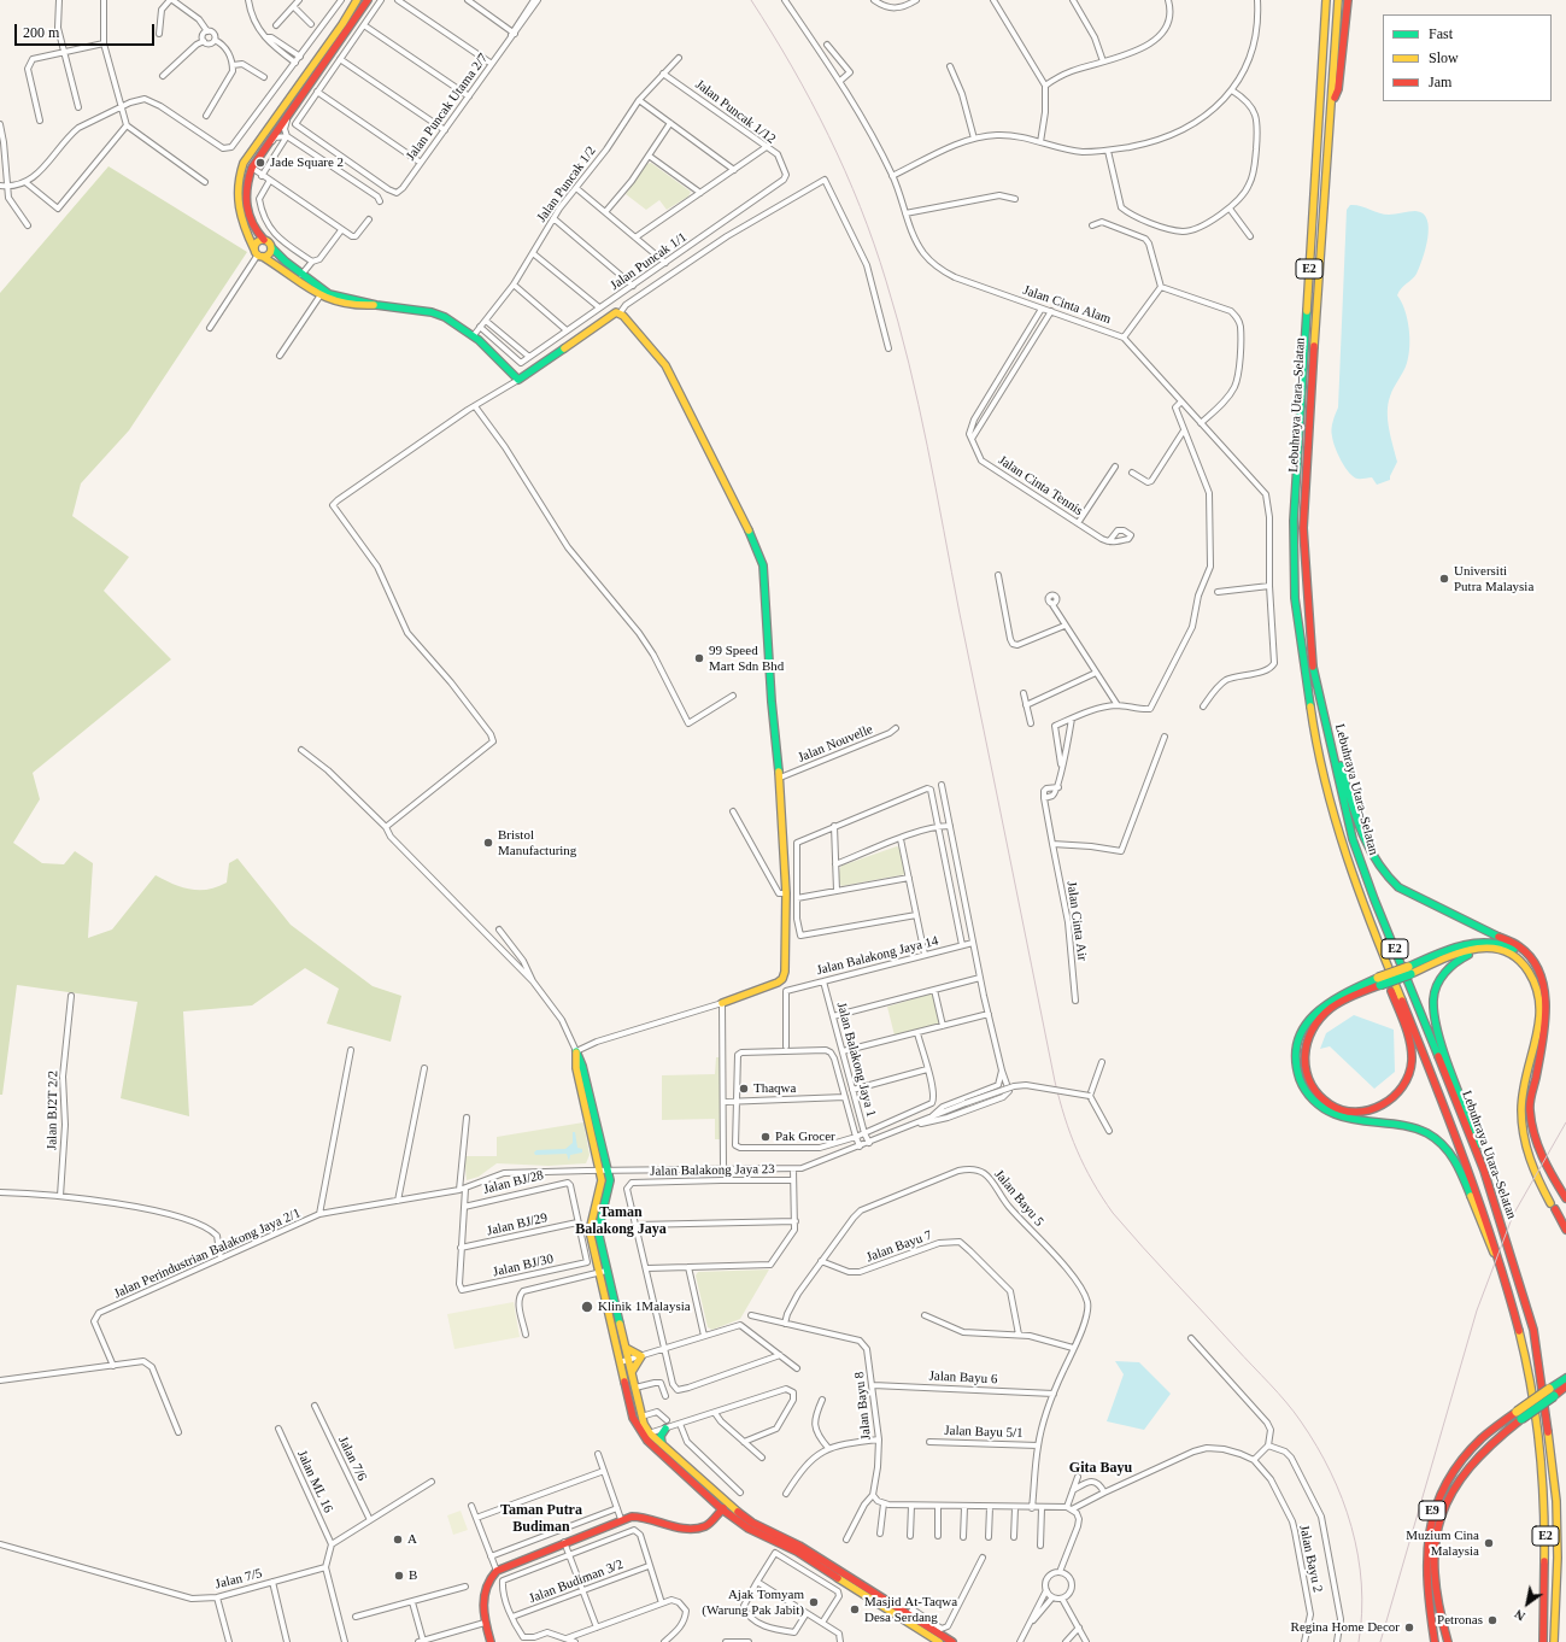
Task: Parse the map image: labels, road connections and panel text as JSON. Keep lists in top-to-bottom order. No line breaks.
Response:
{"streets":{"main road":["E2","Lebuhraya Utara–Selatan","E9"],"street":["Jalan Puncak Utama 2/7","Jalan Puncak 1/12","Jalan Puncak 1/2","Jalan Puncak 1/1","Jalan Cinta Alam","Jalan Cinta Tennis","Jalan Nouvelle","Jalan Cinta Air","Jalan Balakong Jaya 14","Jalan Balakong Jaya 1","Jalan BJ2T 2/2","Jalan Balakong Jaya 23","Jalan BJ/28","Jalan Bayu 5","Jalan BJ/29","Jalan Bayu 7","Jalan Perindustrian Balakong Jaya 2/1","Jalan BJ/30","Jalan Bayu 6","Jalan Bayu 8","Jalan Bayu 5/1","Jalan 7/6","Jalan ML 16","Jalan Bayu 2","Jalan 7/5","Jalan Budiman 3/2"]},"crossings":[["Jalan Puncak 1/12","Jalan Puncak 1/2"],["Jalan Puncak 1/12","Jalan Puncak 1/1"],["Jalan Puncak 1/2","Jalan Puncak 1/1"],["Jalan Balakong Jaya 14","Jalan Balakong Jaya 1"],["Jalan Balakong Jaya 1","Jalan Perindustrian Balakong Jaya 2/1"],["Jalan BJ/28","Jalan BJ/29"],["Jalan BJ/28","Jalan BJ/30"],["Jalan Bayu 5","Jalan Bayu 7"],["Jalan Bayu 5","Jalan Bayu 6"],["Jalan Bayu 5","Jalan Bayu 8"],["Jalan Bayu 5","Jalan Bayu 5/1"],["Jalan BJ/29","Jalan BJ/30"],["Jalan Bayu 6","Jalan Bayu 8"]],"districts":["Taman Balakong Jaya","Gita Bayu","Taman Putra Budiman"],"places":["Jade Square 2","Universiti Putra Malaysia","99 Speed Mart Sdn Bhd","Bristol Manufacturing","Thaqwa","Pak Grocer","Klinik 1Malaysia","A","Muzium Cina Malaysia","B","Ajak Tomyam (Warung Pak Jabit)","Masjid At-Taqwa Desa Serdang","Petronas","Regina Home Decor"],"legend":["Fast","Slow","Jam"],"scale_bar":"200 m","north":"bottom left"}
